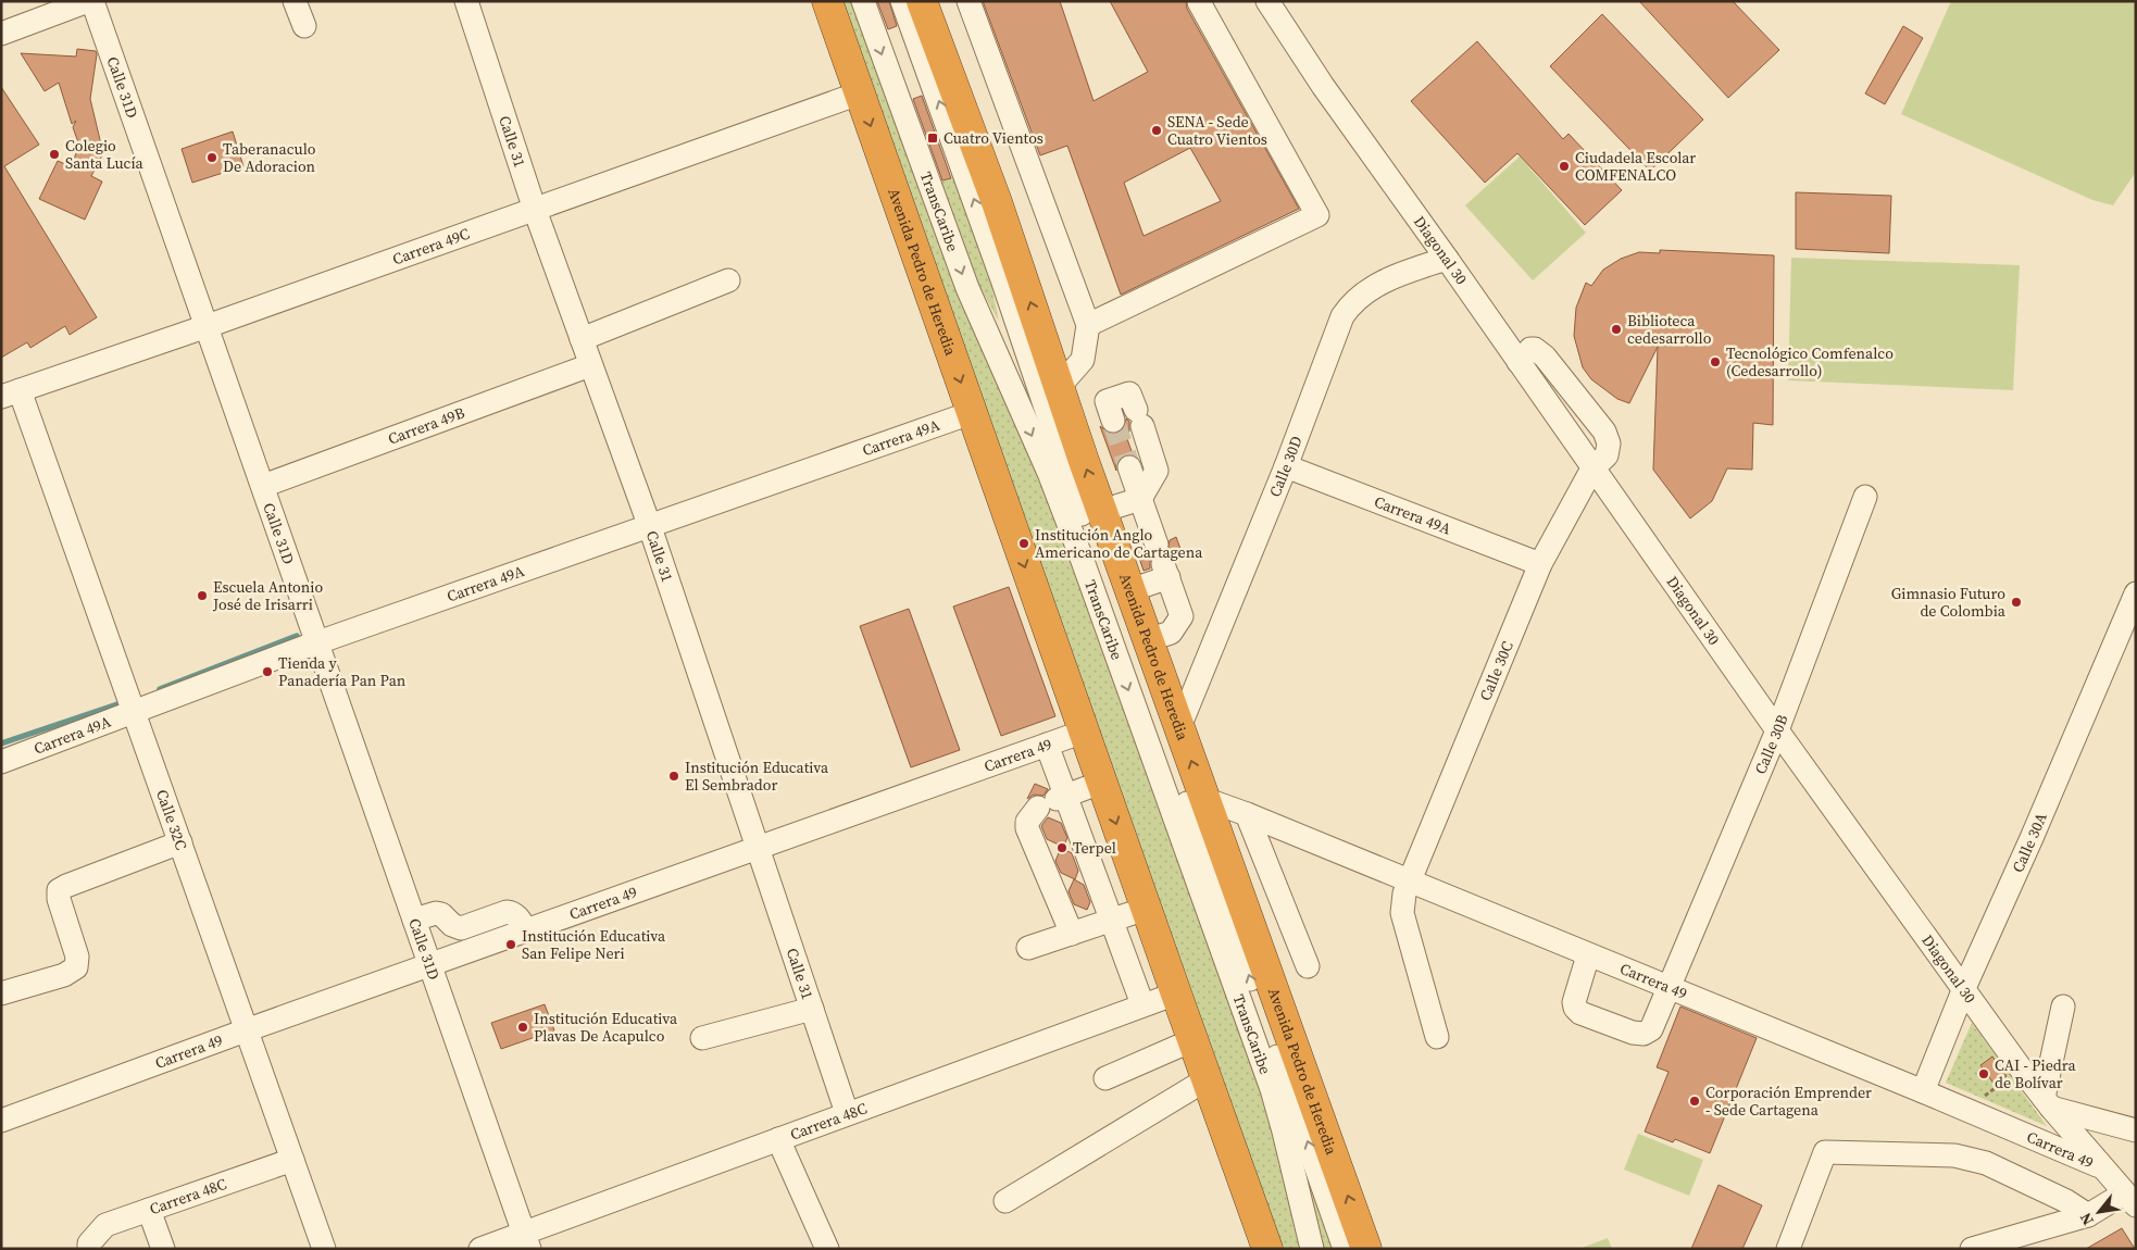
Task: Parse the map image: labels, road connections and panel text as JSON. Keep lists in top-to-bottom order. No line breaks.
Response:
{"streets":{"highway":["Avenida Pedro de Heredia"],"street":["Calle 31D","Calle 31","TransCaribe","Carrera 49C","Diagonal 30","Carrera 49B","Carrera 49A","Calle 30D","Calle 30C","Calle 30B","Carrera 49","Calle 32C","Calle 30A","Carrera 48C"]},"crossings":[["Calle 31D","Carrera 49C"],["Calle 31D","Carrera 49B"],["Calle 31D","Carrera 49A"],["Calle 31D","Carrera 49"],["Calle 31D","Carrera 48C"],["Calle 31","Carrera 49C"],["Calle 31","Carrera 49B"],["Calle 31","Carrera 49A"],["Calle 31","Carrera 49"],["Calle 31","Carrera 48C"],["Carrera 49C","Avenida Pedro de Heredia"],["Carrera 49C","Calle 32C"],["Diagonal 30","Calle 30D"],["Diagonal 30","Calle 30C"],["Diagonal 30","Calle 30B"],["Diagonal 30","Carrera 49"],["Diagonal 30","Calle 30A"],["Avenida Pedro de Heredia","Carrera 49A"],["Avenida Pedro de Heredia","Calle 30D"],["Avenida Pedro de Heredia","Carrera 49"],["Avenida Pedro de Heredia","Carrera 48C"],["Carrera 49A","Calle 30D"],["Carrera 49A","Calle 30C"],["Carrera 49A","Calle 32C"],["Calle 30C","Carrera 49"],["Calle 30B","Carrera 49"],["Carrera 49","Calle 32C"],["Carrera 49","Calle 30A"],["Calle 32C","Carrera 48C"]],"places":{"other":["SENA - Sede Cuatro Vientos","Colegio Santa Lucía","Taberanaculo De Adoracion","Ciudadela Escolar COMFENALCO","Biblioteca cedesarrollo","Tecnológico Comfenalco (Cedesarrollo)","Institución Anglo Americano de Cartagena","Escuela Antonio José de Irisarri","Gimnasio Futuro de Colombia","Tienda y Panadería Pan Pan","Institución Educativa El Sembrador","Terpel","Institución Educativa San Felipe Neri","Institución Educativa Plavas De Acapulco","CAI - Piedra de Bolívar","Corporación Emprender - Sede Cartagena"],"transit":["Cuatro Vientos"]},"north":"bottom left"}
